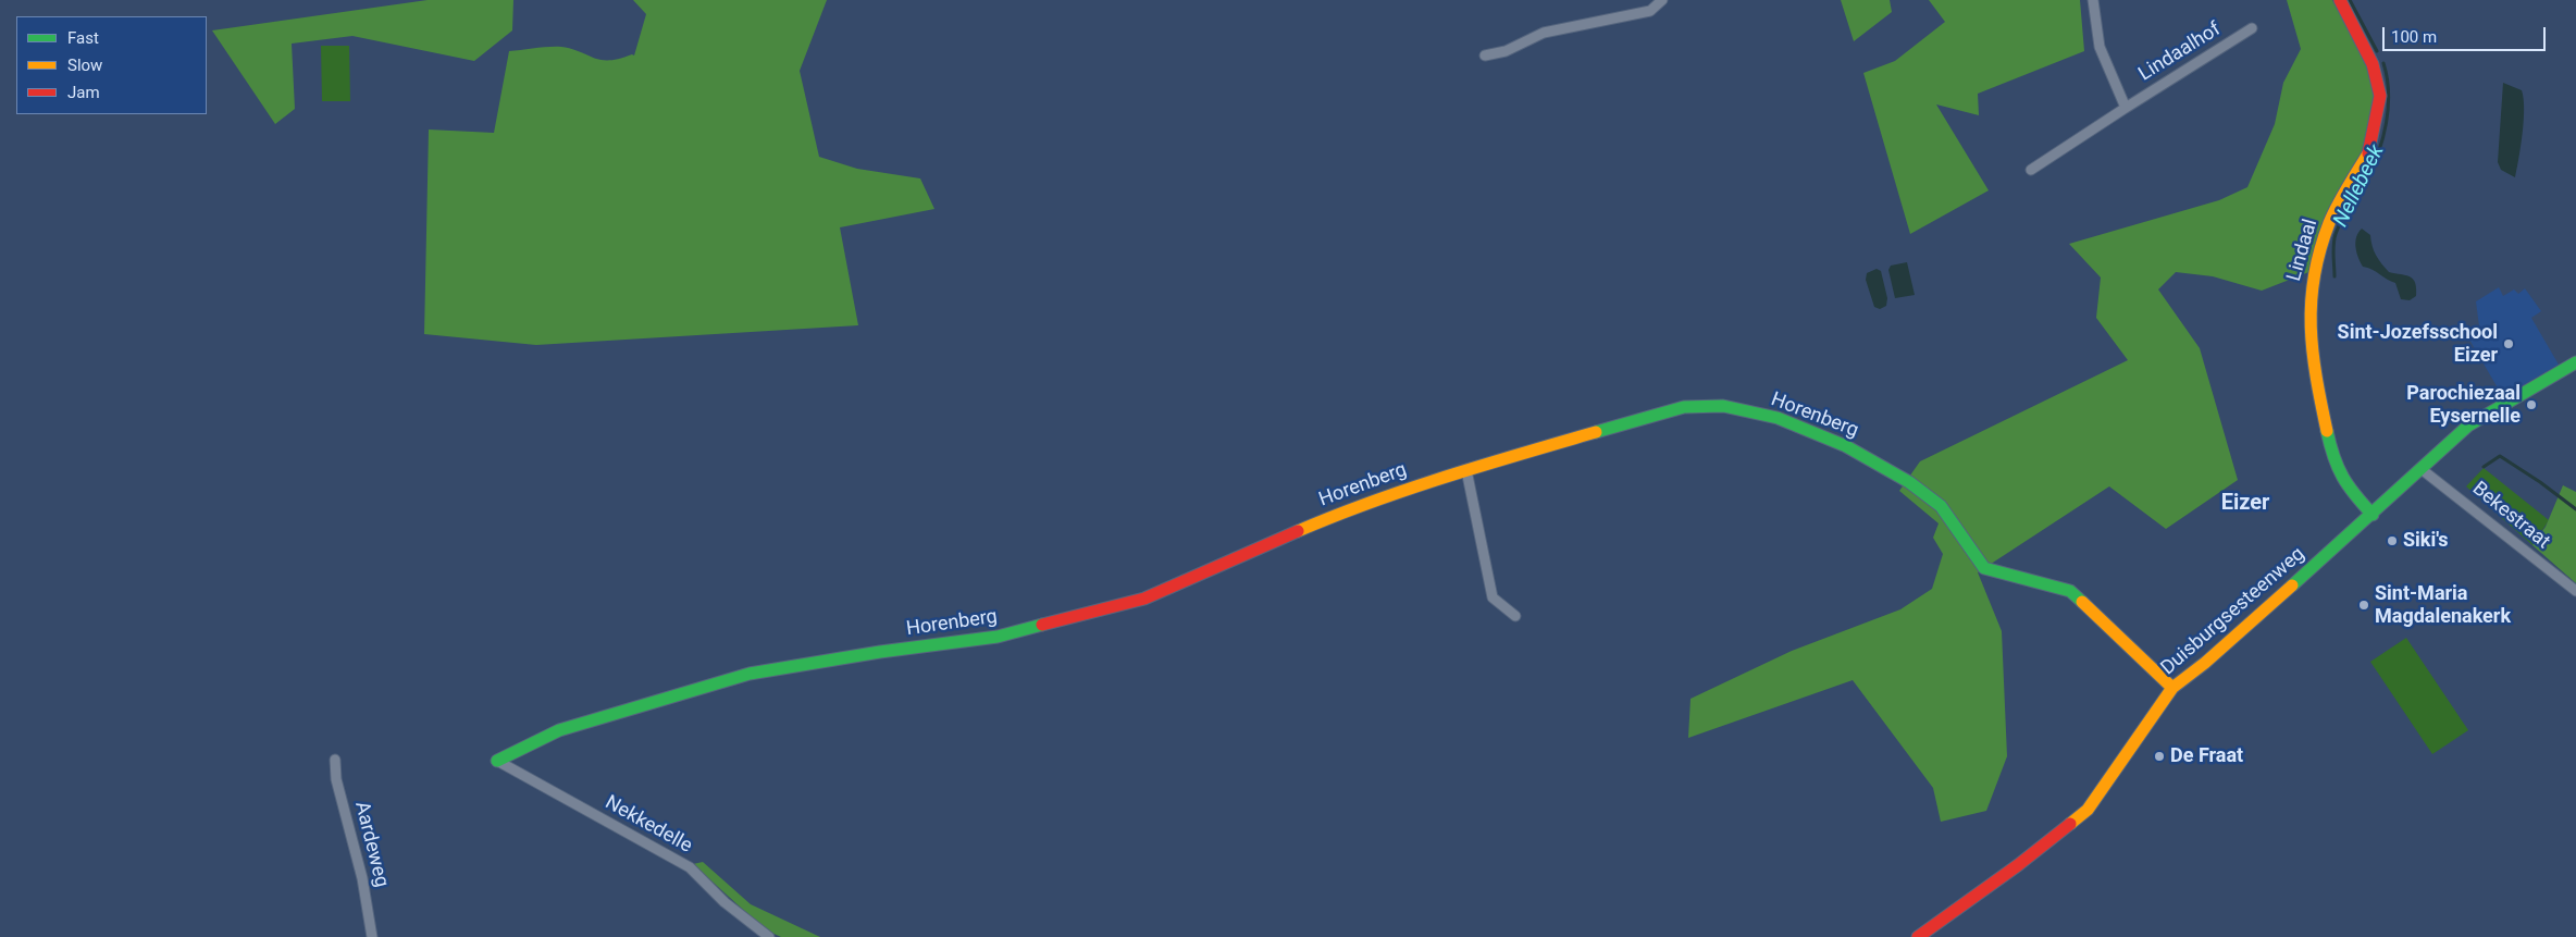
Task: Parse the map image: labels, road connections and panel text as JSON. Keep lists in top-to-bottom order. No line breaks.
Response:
{"streets":{"street":["Lindaalhof","Lindaal","Horenberg","Bekestraat","Duisburgsesteenweg","Nekkedelle","Aardeweg"]},"crossings":[["Lindaal","Duisburgsesteenweg"],["Horenberg","Duisburgsesteenweg"],["Horenberg","Nekkedelle"],["Bekestraat","Duisburgsesteenweg"]],"districts":["Eizer"],"water":["Nellebeek"],"places":["Sint-Jozefsschool Eizer","Parochiezaal Eysernelle","Siki's","Sint-Maria Magdalenakerk","De Fraat"],"legend":["Fast","Slow","Jam"],"scale_bar":"100 m"}
